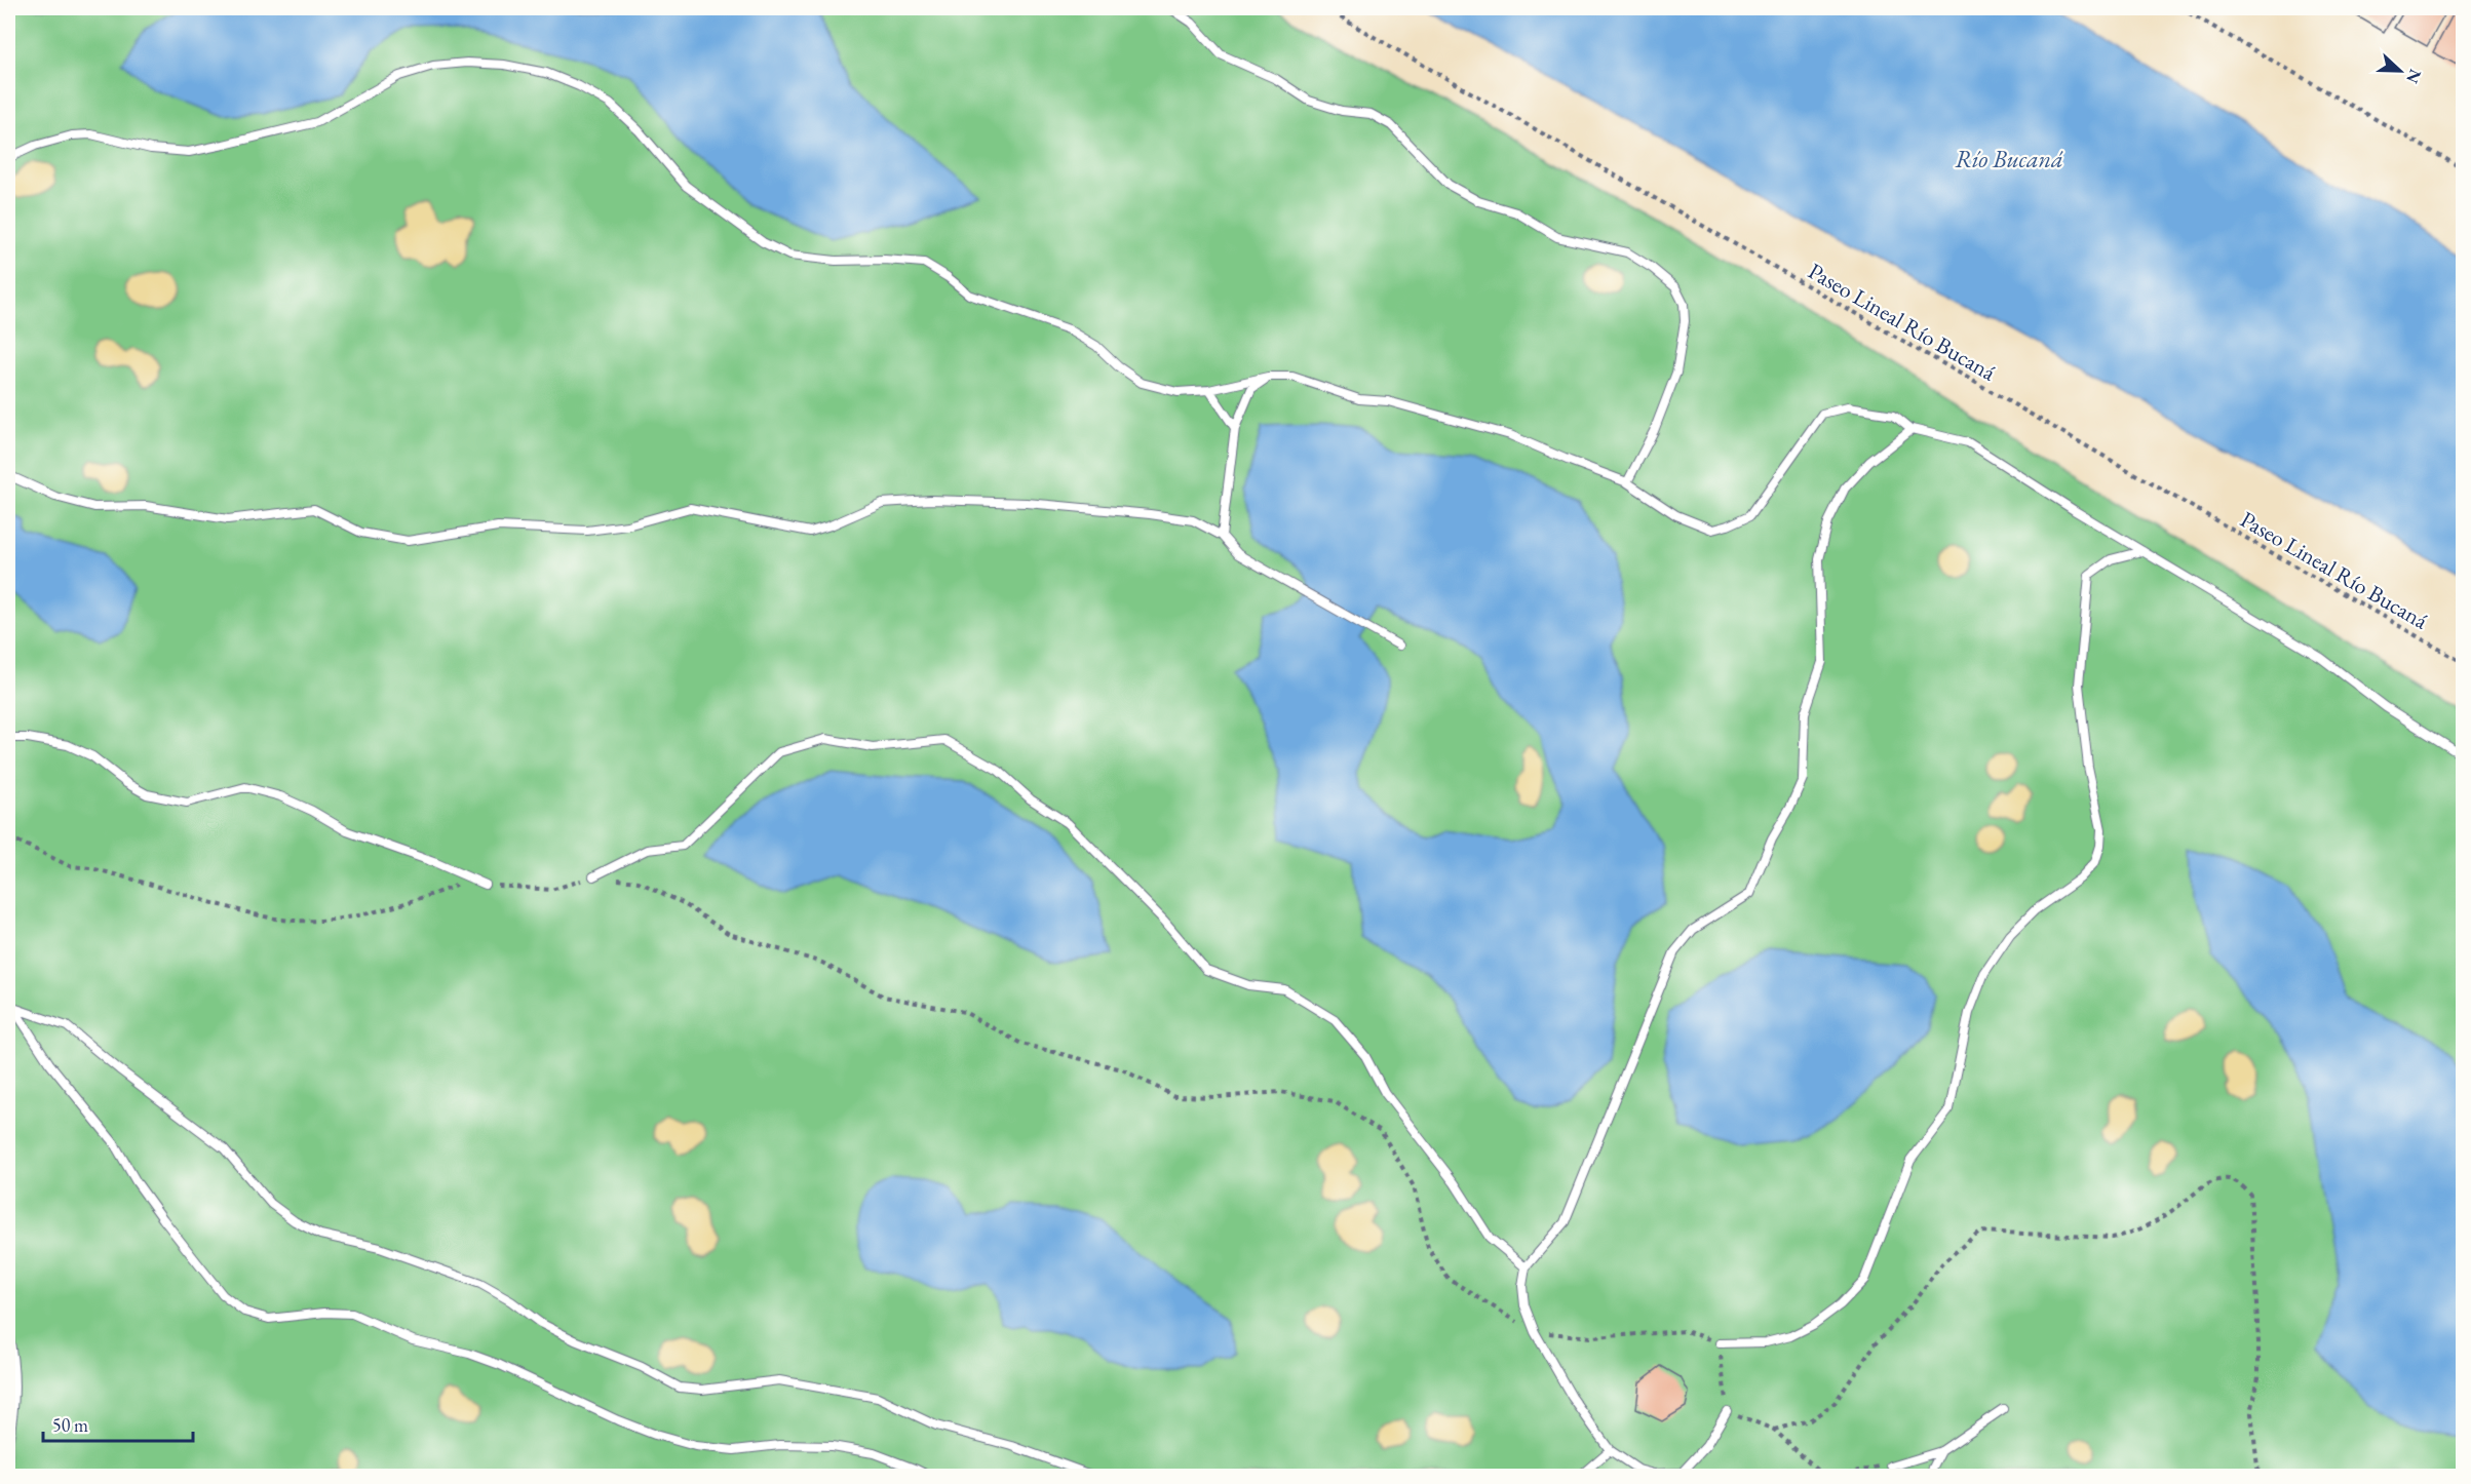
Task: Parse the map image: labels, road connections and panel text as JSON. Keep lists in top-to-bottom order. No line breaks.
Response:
{"streets":{"path":["Paseo Lineal Río Bucaná"]},"water":["Río Bucaná"],"scale_bar":"50 m","north":"right"}
